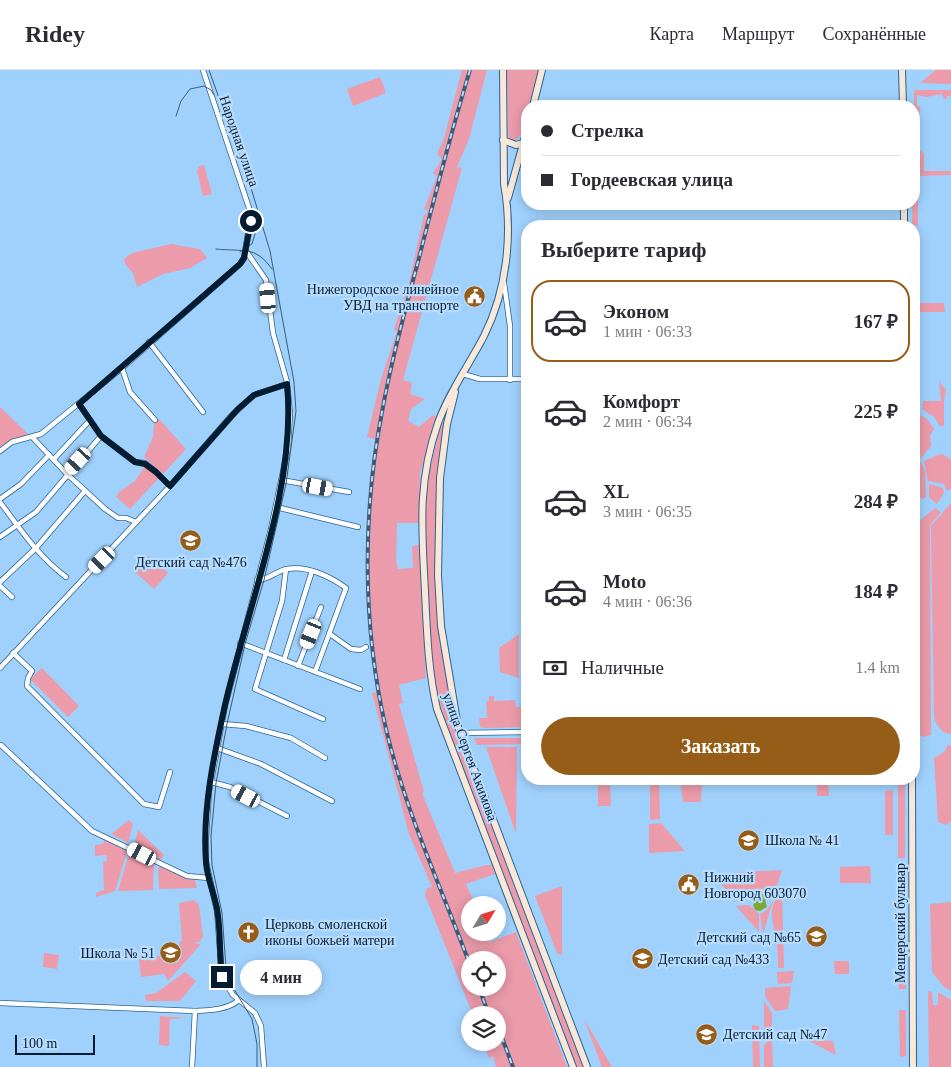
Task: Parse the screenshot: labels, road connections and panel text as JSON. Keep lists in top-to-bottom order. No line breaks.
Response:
{"streets":{"main road":["улица Сергея Акимова","Мещерский бульвар"],"street":["Народная улица"]},"places":{"public building":["Нижегородское линейное УВД на транспорте","Нижний Новгород 603070"],"school or university":["Детский сад №476","Школа № 41","Детский сад №65","Школа № 51","Детский сад №433","Детский сад №47"],"church":["Церковь смоленской иконы божьей матери"]},"scale_bar":"100 m","north":"top right","page":{"header":"Ridey","nav":["Карта","Маршрут","Сохранённые"],"banner":["Стрелка","Гордеевская улица"],"heading":"Выберите тариф","list":[{"name":"Эконом","note":"1 мин · 06:33","value":"167 ₽"},{"name":"Комфорт","note":"2 мин · 06:34","value":"225 ₽"},{"name":"XL","note":"3 мин · 06:35","value":"284 ₽"},{"name":"Moto","note":"4 мин · 06:36","value":"184 ₽"}],"pay":["Наличные","1.4 km"],"buttons":"Заказать","bubble":"4 мин","scale":"100 m"}}
